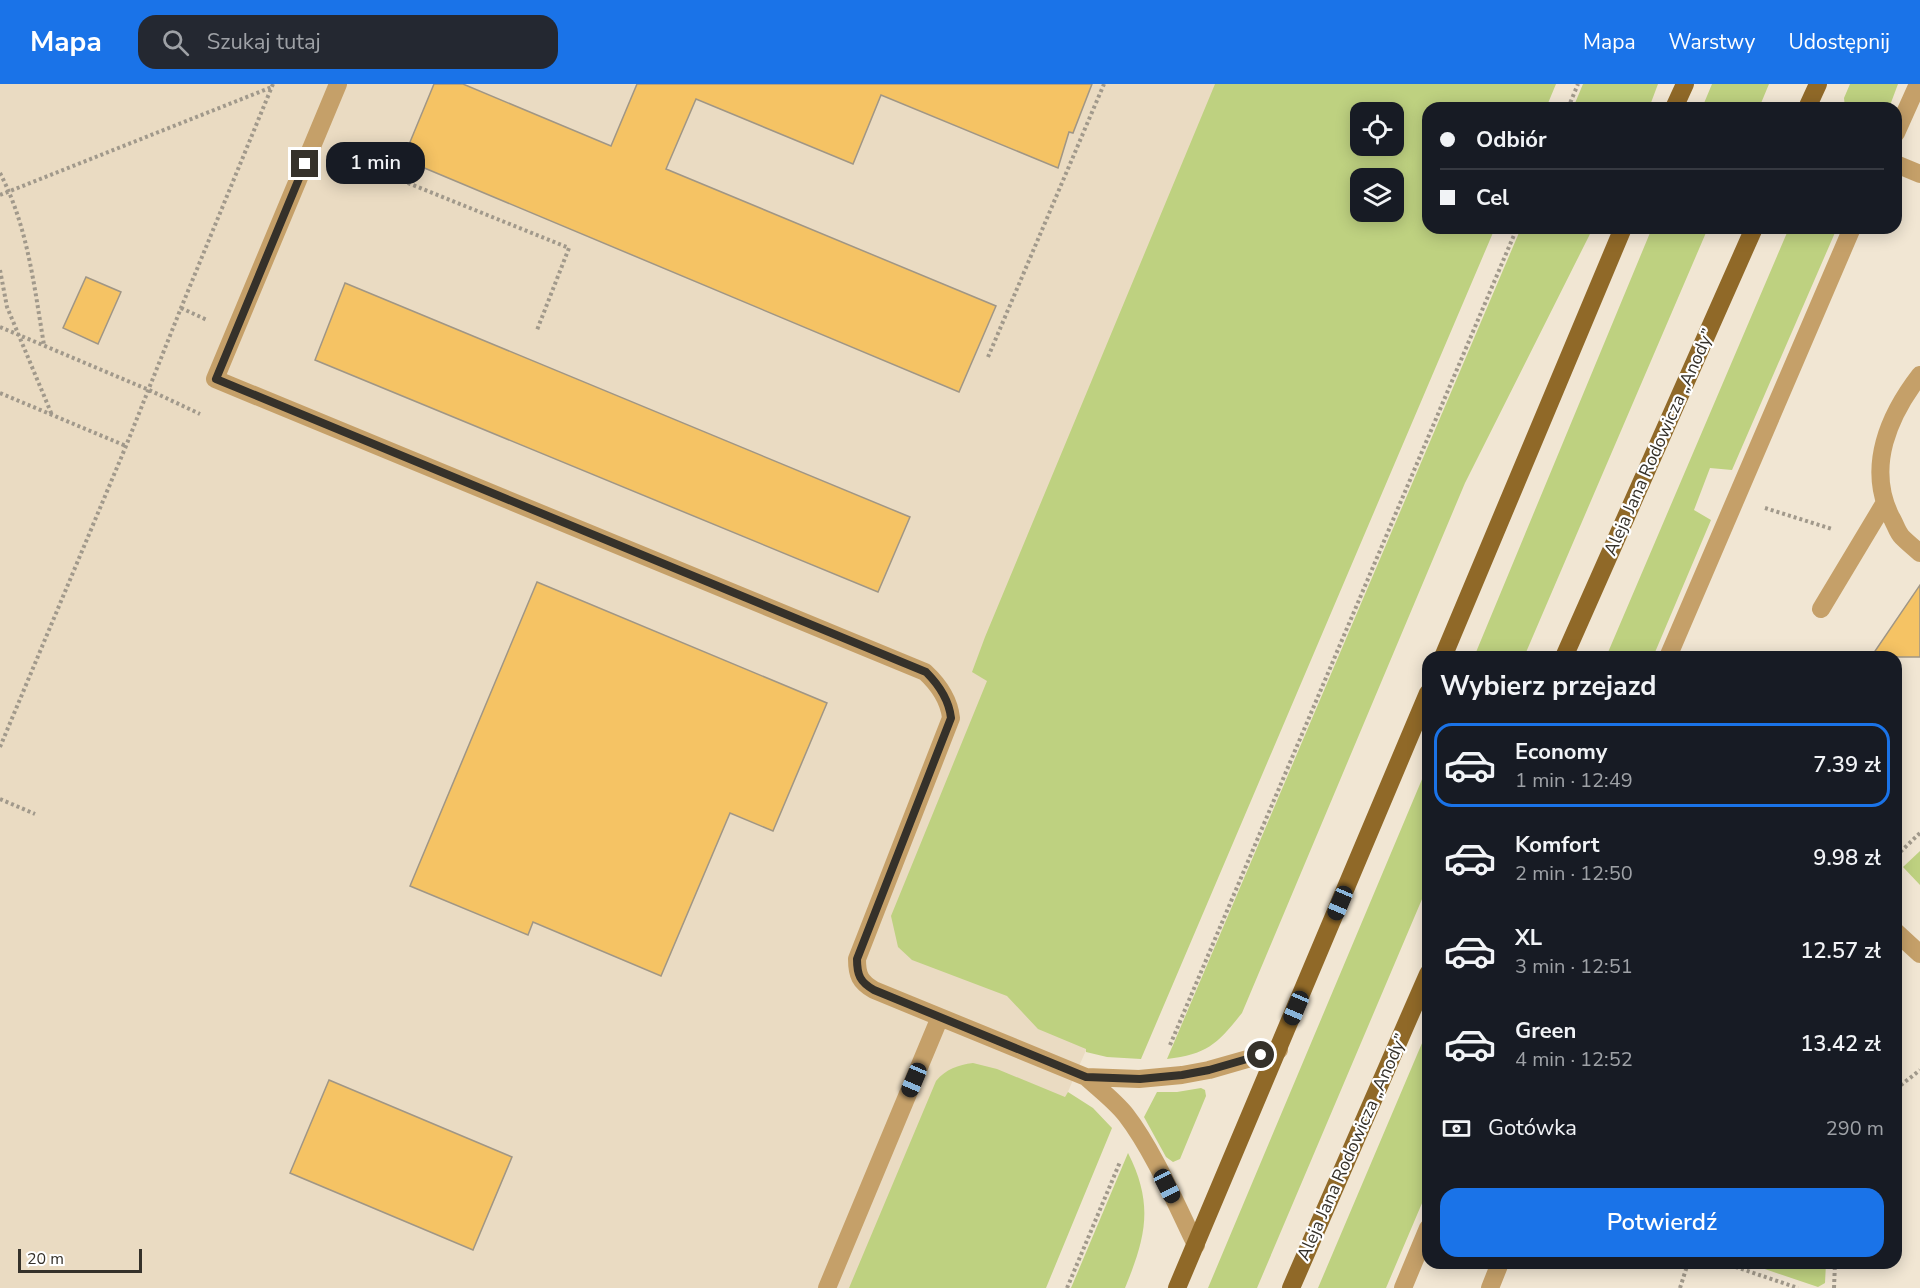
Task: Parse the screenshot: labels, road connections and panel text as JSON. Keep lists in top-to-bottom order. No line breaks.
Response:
{"streets":{"main road":["Aleja Jana Rodowicza „Anody”"]},"scale_bar":"20 m","page":{"header":"Mapa","search":"Szukaj tutaj","nav":["Mapa","Warstwy","Udostępnij"],"banner":["Odbiór","Cel"],"bubble":"1 min","heading":"Wybierz przejazd","list":[{"name":"Economy","note":"1 min · 12:49","value":"7.39 zł"},{"name":"Komfort","note":"2 min · 12:50","value":"9.98 zł"},{"name":"XL","note":"3 min · 12:51","value":"12.57 zł"},{"name":"Green","note":"4 min · 12:52","value":"13.42 zł"}],"pay":["Gotówka","290 m"],"buttons":"Potwierdź","scale":"20 m"}}
